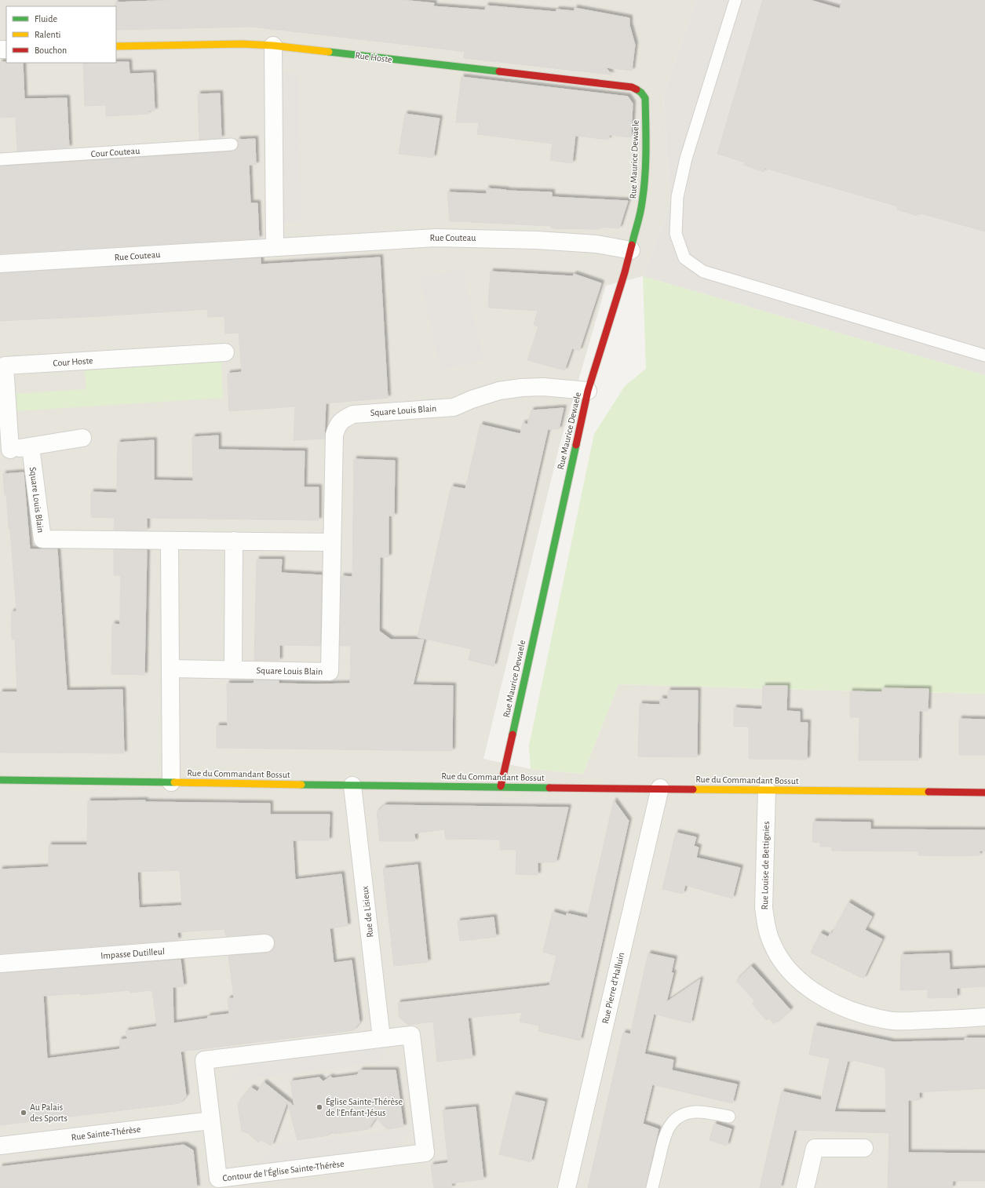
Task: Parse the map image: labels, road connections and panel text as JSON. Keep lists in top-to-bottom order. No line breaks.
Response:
{"streets":{"street":["Rue Hoste","Rue Maurice Dewaele","Rue Couteau","Cour Hoste","Square Louis Blain","Rue du Commandant Bossut","Rue Louise de Bettignies","Rue de Lisieux","Impasse Dutilleul","Rue Pierre d'Halluin","Rue Sainte-Thérèse","Contour de l'Église Sainte-Thérèse"],"lane":["Cour Couteau"]},"crossings":[["Rue Hoste","Rue Maurice Dewaele"],["Rue Maurice Dewaele","Rue Couteau"],["Rue Maurice Dewaele","Square Louis Blain"],["Rue Maurice Dewaele","Rue du Commandant Bossut"],["Rue du Commandant Bossut","Rue Louise de Bettignies"],["Rue du Commandant Bossut","Rue de Lisieux"],["Rue du Commandant Bossut","Rue Pierre d'Halluin"],["Rue de Lisieux","Contour de l'Église Sainte-Thérèse"],["Rue Sainte-Thérèse","Contour de l'Église Sainte-Thérèse"]],"places":["Église Sainte-Thérèse de l'Enfant-Jésus","Au Palais des Sports"],"legend":["Fluide","Ralenti","Bouchon"]}
